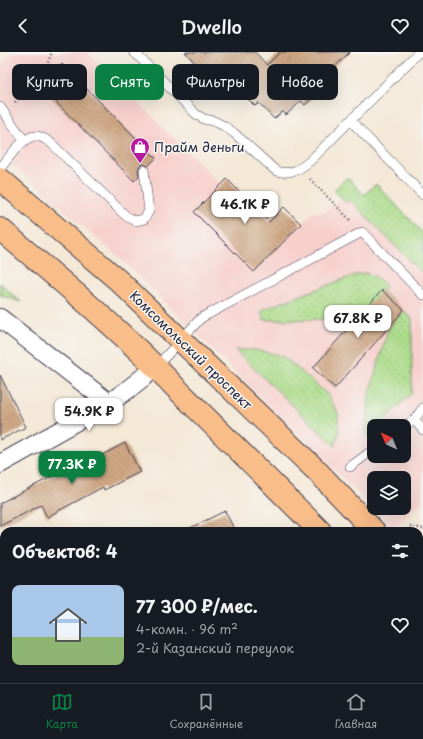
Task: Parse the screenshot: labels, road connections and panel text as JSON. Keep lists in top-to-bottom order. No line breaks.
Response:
{"streets":{"main road":["Комсомольский проспект"]},"places":{"shop":["Прайм деньги"]},"north":"top left","page":{"header":"Dwello","chip":["Купить","Снять","Фильтры","Новое"],"price":["46.1K ₽","67.8K ₽","54.9K ₽","77.3K ₽"],"heading":"Объектов: 4","list":[{"name":"77 300 ₽/мес.","note":"4-комн. · 96 m² · 2-й Казанский переулок"}],"tabs":["Карта","Сохранённые","Главная"]}}
